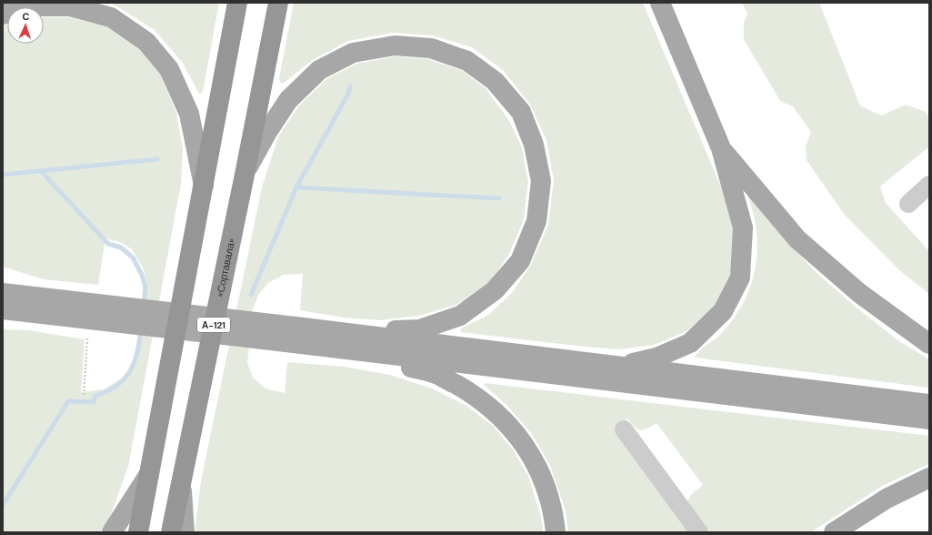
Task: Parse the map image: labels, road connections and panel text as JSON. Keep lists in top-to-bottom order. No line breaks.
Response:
{"streets":{"highway":["«Сортавала»","А-121"]},"north":"top"}
